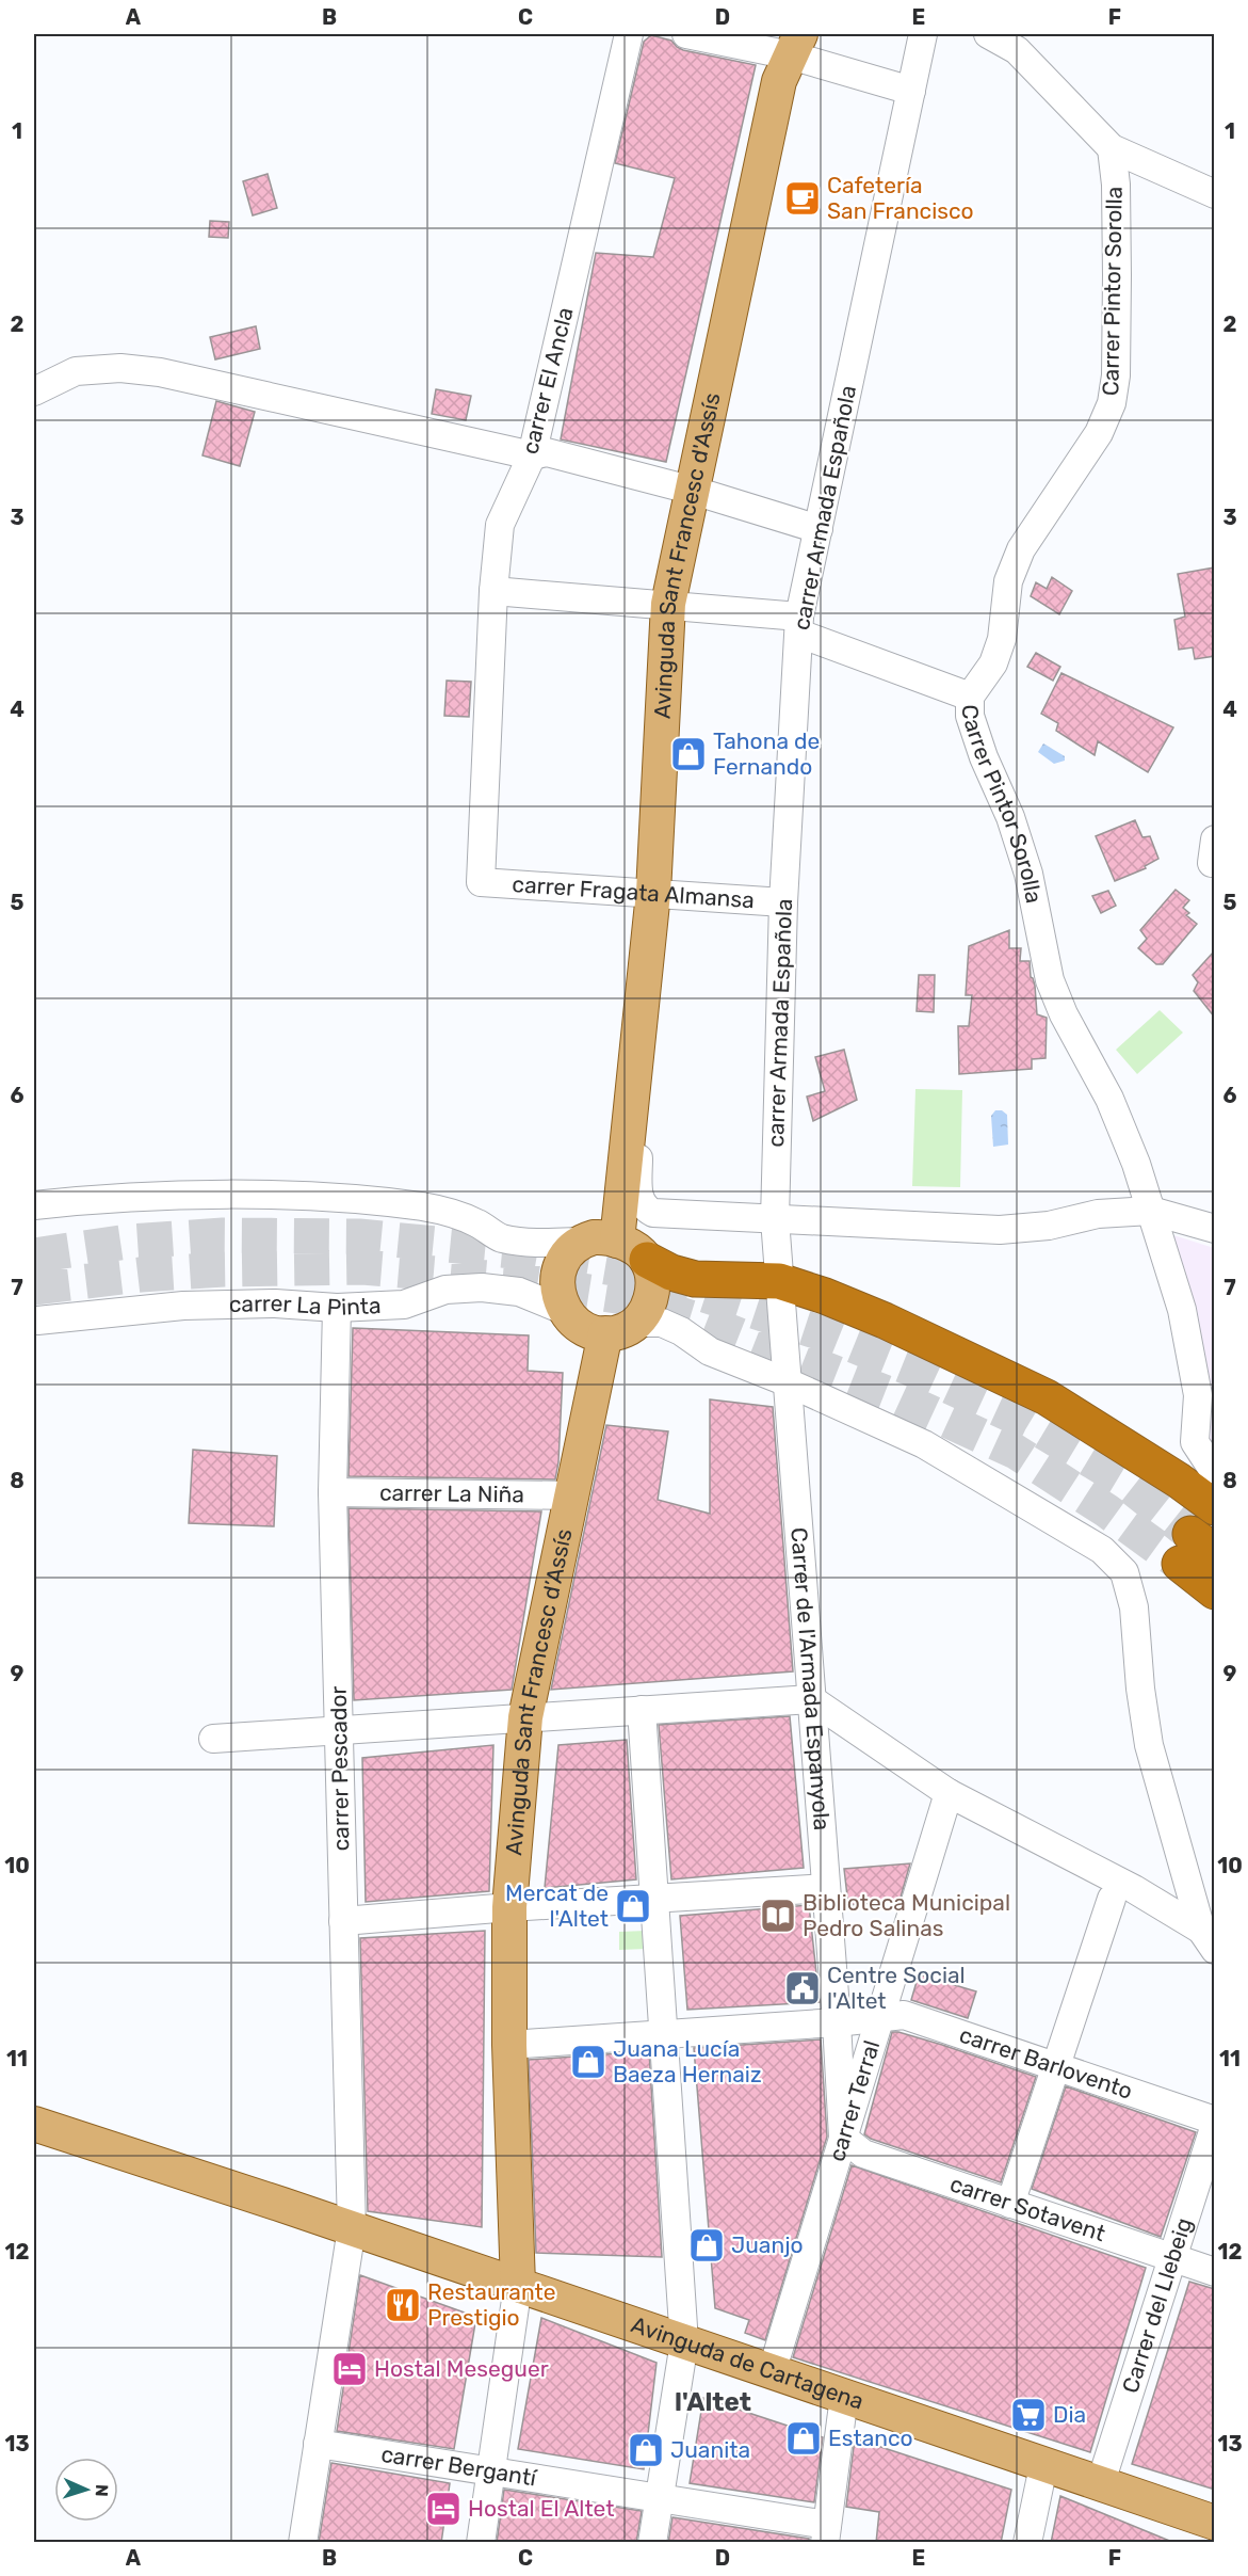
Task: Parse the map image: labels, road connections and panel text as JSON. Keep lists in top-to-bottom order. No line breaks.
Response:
{"streets":{"main road":["Avinguda Sant Francesc d'Assís","Avinguda Sant Francesc d’Assís","Avinguda de Cartagena"],"street":["Carrer Pintor Sorolla","carrer El Ancla","carrer Armada Española","carrer Fragata Almansa","carrer La Pinta","carrer La Niña","Carrer de l'Armada Espanyola","carrer Pescador","carrer Barlovento","carrer Terral","carrer Sotavent","Carrer del Llebeig","carrer Bergantí"]},"crossings":[["carrer El Ancla","carrer Fragata Almansa"],["carrer Armada Española","carrer Fragata Almansa"],["carrer Armada Española","Carrer de l'Armada Espanyola"],["Avinguda Sant Francesc d'Assís","carrer Fragata Almansa"],["Avinguda Sant Francesc d'Assís","carrer La Pinta"],["Avinguda Sant Francesc d'Assís","Avinguda Sant Francesc d’Assís"],["carrer La Pinta","Avinguda Sant Francesc d’Assís"],["carrer La Pinta","carrer Pescador"],["carrer La Niña","Avinguda Sant Francesc d’Assís"],["carrer La Niña","carrer Pescador"],["Carrer de l'Armada Espanyola","carrer Barlovento"],["Carrer de l'Armada Espanyola","carrer Terral"],["Carrer de l'Armada Espanyola","carrer Sotavent"],["Avinguda Sant Francesc d’Assís","carrer Barlovento"],["Avinguda Sant Francesc d’Assís","Avinguda de Cartagena"],["carrer Pescador","Avinguda de Cartagena"],["carrer Pescador","carrer Bergantí"],["carrer Barlovento","carrer Terral"],["carrer Barlovento","Carrer del Llebeig"],["carrer Terral","carrer Sotavent"],["carrer Terral","Avinguda de Cartagena"],["carrer Sotavent","Carrer del Llebeig"],["Carrer del Llebeig","Avinguda de Cartagena"]],"districts":["l'Altet"],"places":{"cafe":["Cafetería San Francisco"],"shop":["Tahona de Fernando","Mercat de l'Altet","Juana Lucía Baeza Hernaiz","Juanjo","Estanco","Juanita"],"library":["Biblioteca Municipal Pedro Salinas"],"public building":["Centre Social l'Altet"],"restaurant":["Restaurante Prestigio"],"hotel":["Hostal Meseguer","Hostal El Altet"],"supermarket":["Dia"]},"north":"right","grid":{"columns":["A","B","C","D","E","F"],"rows":["1","2","3","4","5","6","7","8","9","10","11","12","13"]}}
